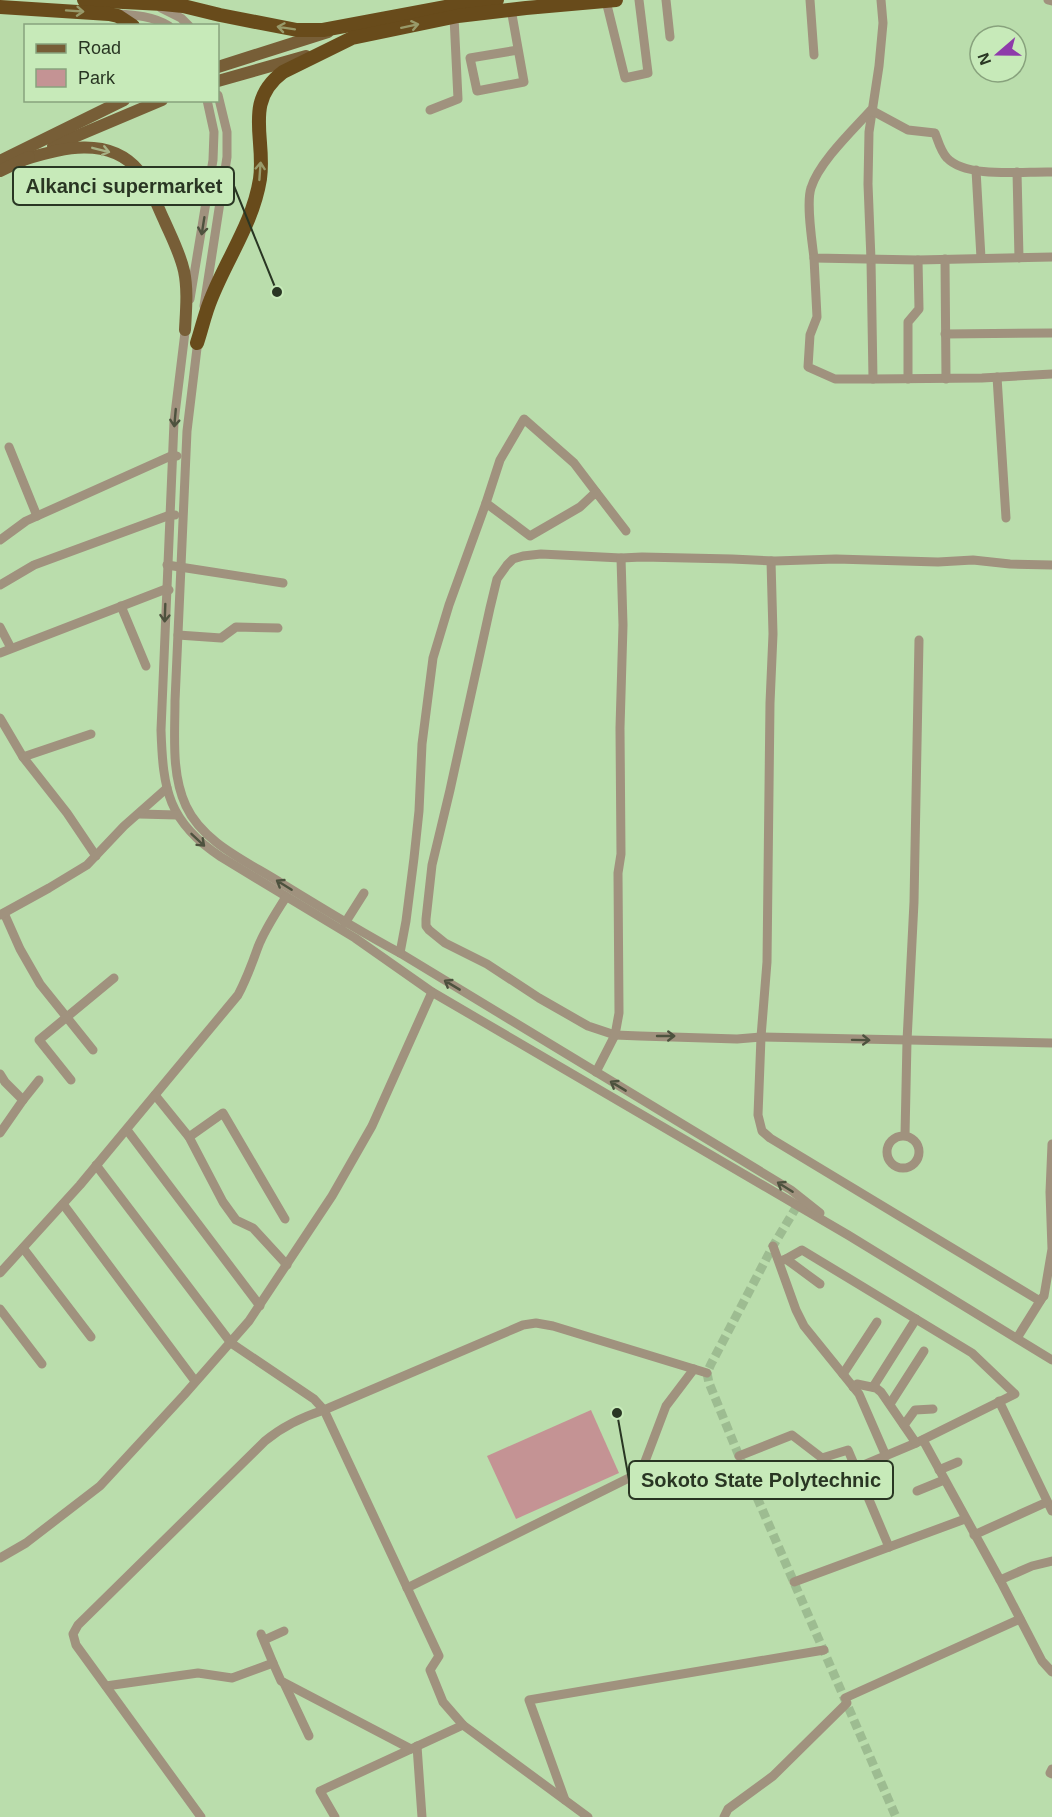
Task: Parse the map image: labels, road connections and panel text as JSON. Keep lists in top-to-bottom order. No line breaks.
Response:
{"places":["Alkanci supermarket","Sokoto State Polytechnic"],"legend":["Road","Park"],"north":"left"}
